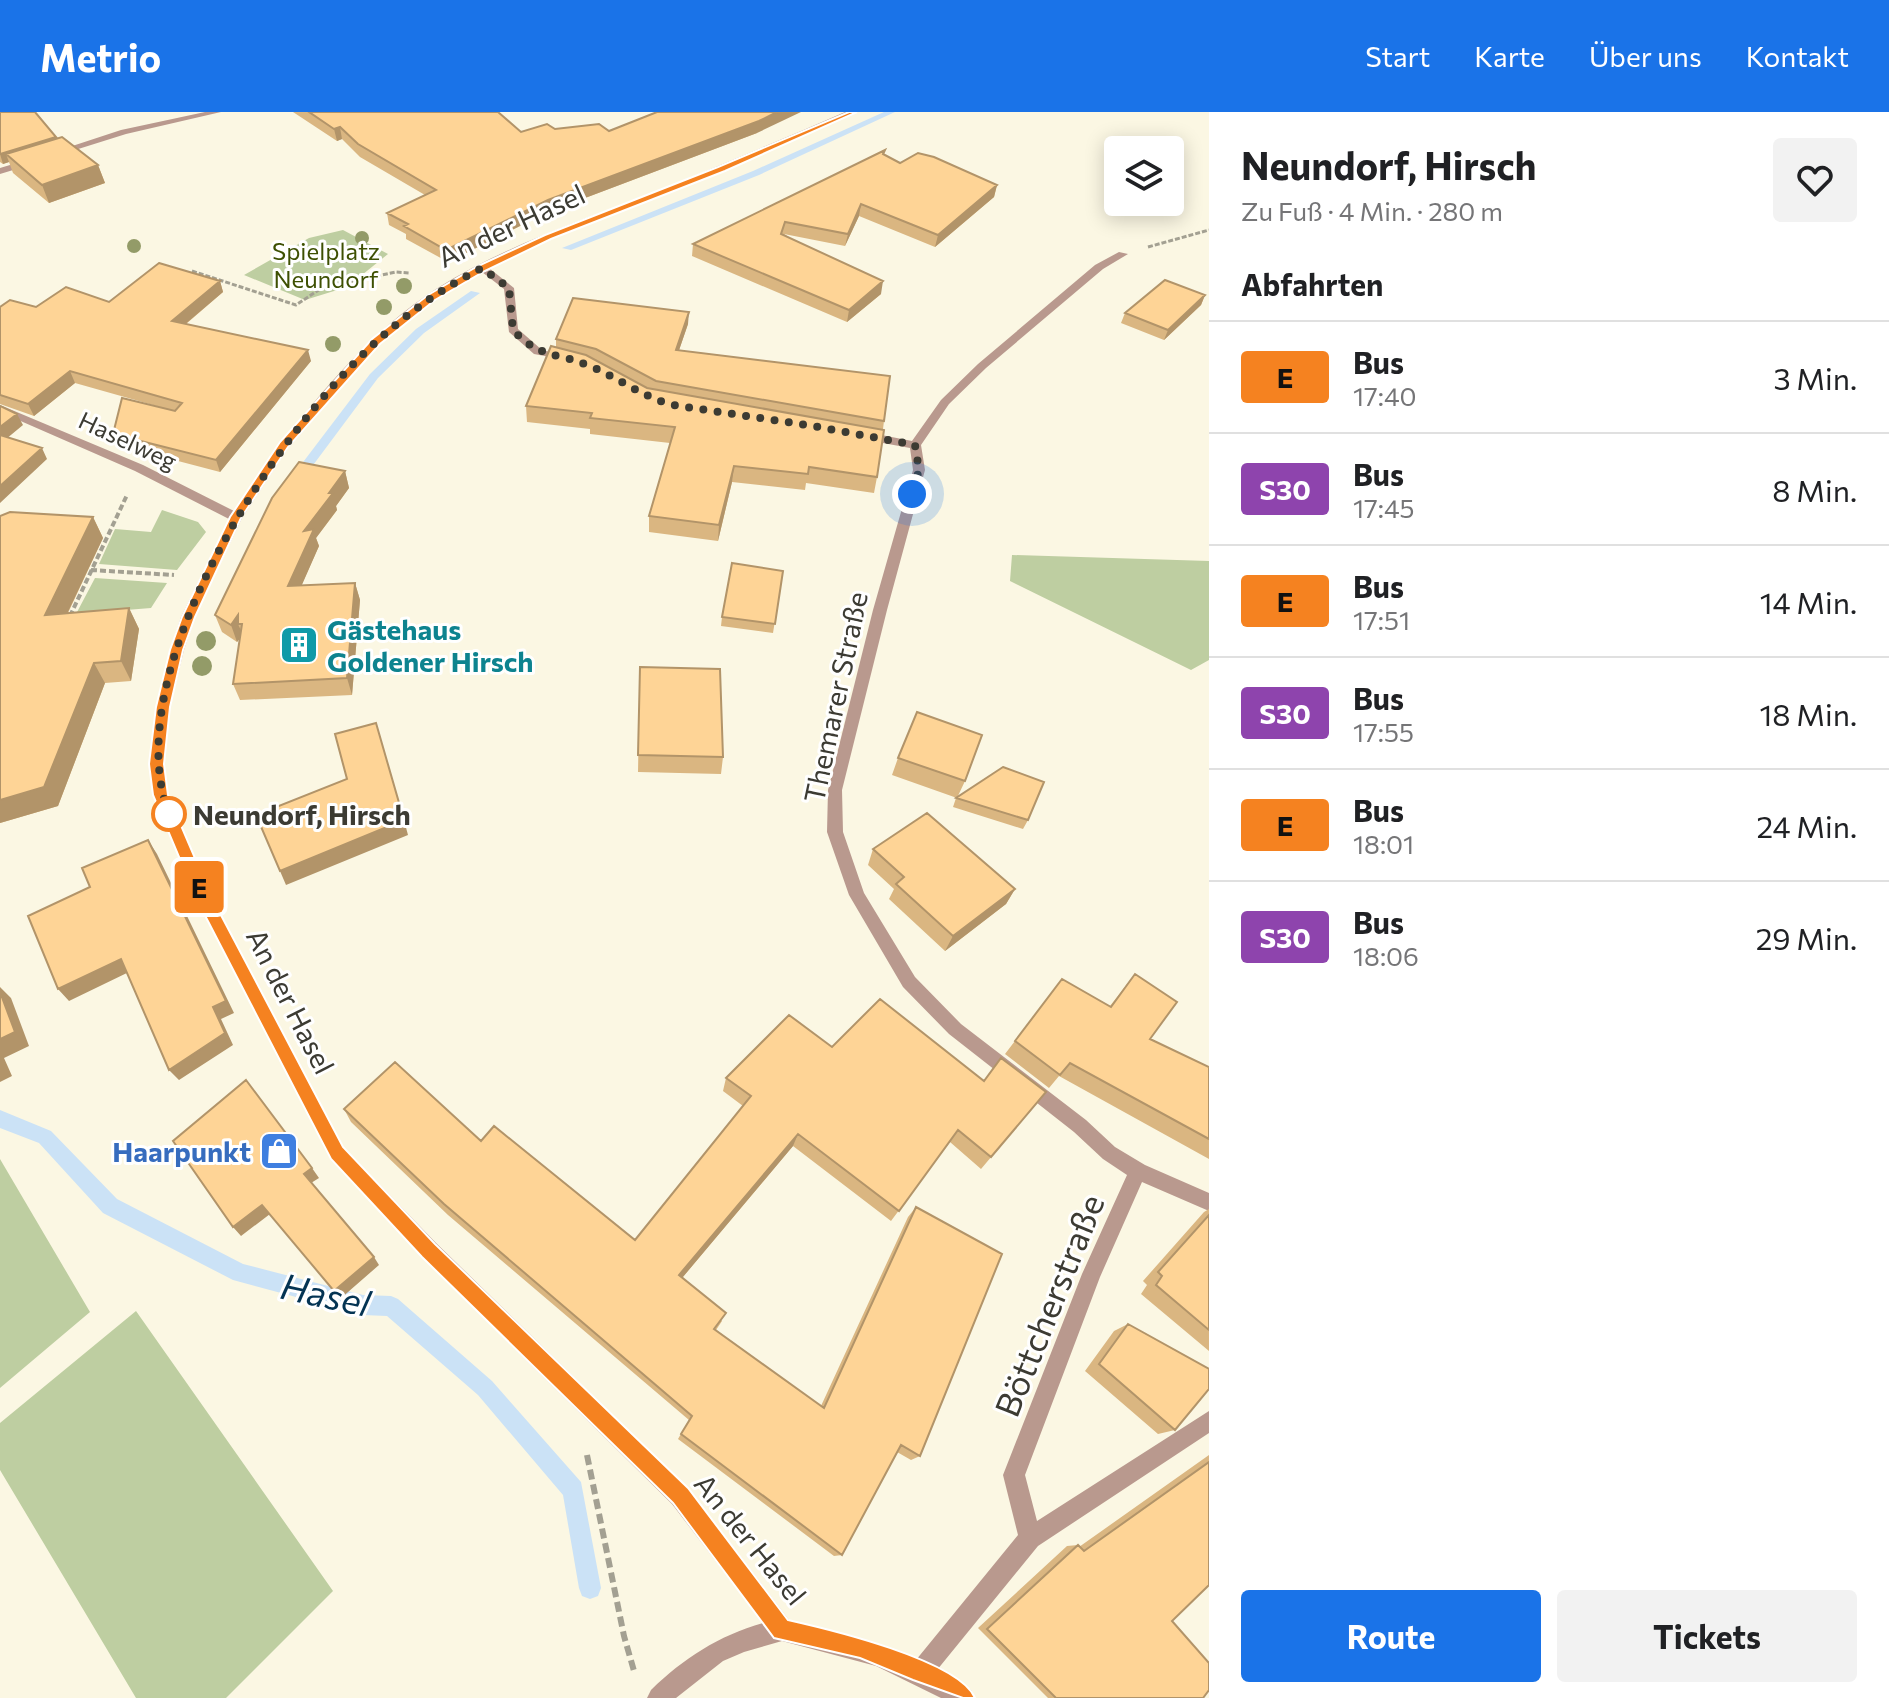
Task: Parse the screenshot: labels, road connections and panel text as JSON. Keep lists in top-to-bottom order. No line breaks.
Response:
{"streets":{"street":["An der Hasel","Haselweg","Themarer Straße","Böttcherstraße"]},"crossings":[["An der Hasel","Haselweg"],["Themarer Straße","Böttcherstraße"]],"water":["Hasel"],"parks":["Spielplatz Neundorf"],"places":{"building":["Gästehaus Goldener Hirsch"],"other":["Neundorf, Hirsch"],"shop":["Haarpunkt"]},"lines":["bus line E"],"page":{"header":"Metrio","nav":["Start","Karte","Über uns","Kontakt"],"on_map":"E","heading":[["Neundorf, Hirsch","Zu Fuß · 4 Min. · 280 m"],"Abfahrten"],"list":[{"mark":"E","name":"Bus","note":"17:40","value":"3 Min."},{"mark":"S30","name":"Bus","note":"17:45","value":"8 Min."},{"mark":"E","name":"Bus","note":"17:51","value":"14 Min."},{"mark":"S30","name":"Bus","note":"17:55","value":"18 Min."},{"mark":"E","name":"Bus","note":"18:01","value":"24 Min."},{"mark":"S30","name":"Bus","note":"18:06","value":"29 Min."}],"buttons":["Route","Tickets"]}}
